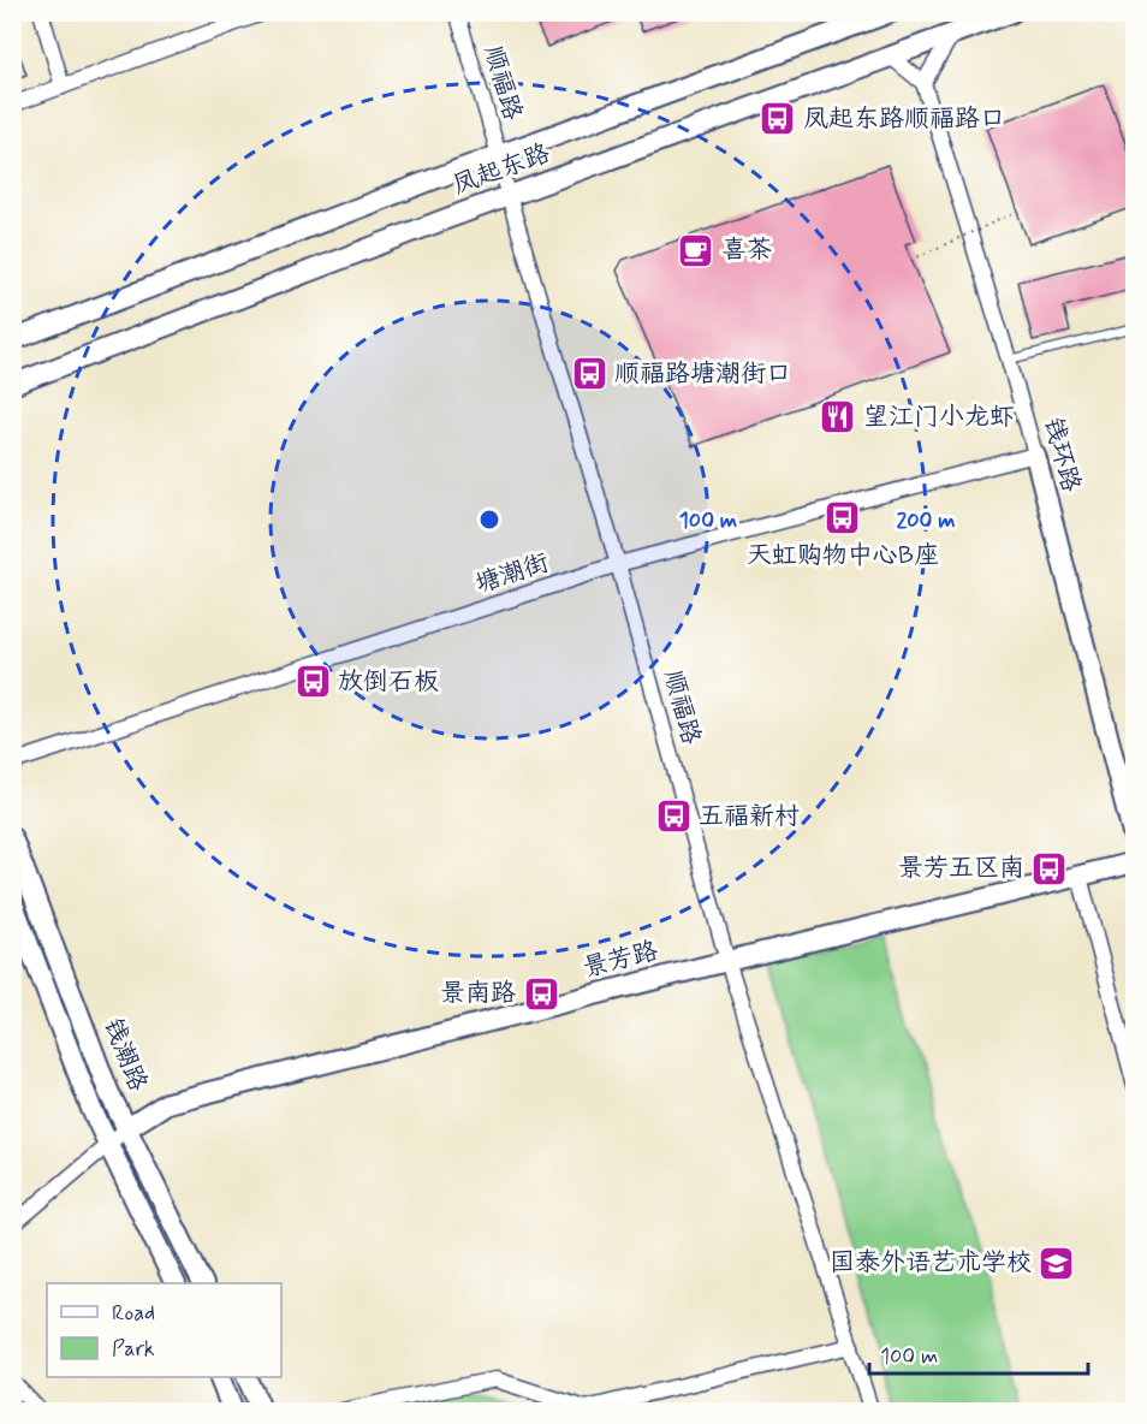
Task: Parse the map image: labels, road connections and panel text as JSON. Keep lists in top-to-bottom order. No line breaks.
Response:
{"streets":{"main road":["凤起东路","钱环路","景芳路","钱潮路"],"street":["顺福路","塘潮街"]},"crossings":[["顺福路","凤起东路"],["顺福路","塘潮街"],["顺福路","景芳路"],["钱环路","塘潮街"],["景芳路","钱潮路"]],"places":{"bus stop":["凤起东路顺福路口","顺福路塘潮街口","天虹购物中心B座","放倒石板","五福新村","景芳五区南","景南路"],"cafe":["喜茶"],"restaurant":["望江门小龙虾"],"school or university":["国泰外语艺术学校"]},"legend":["Road","Park"],"scale_bar":"100 m","rings":["100 m","200 m"]}
